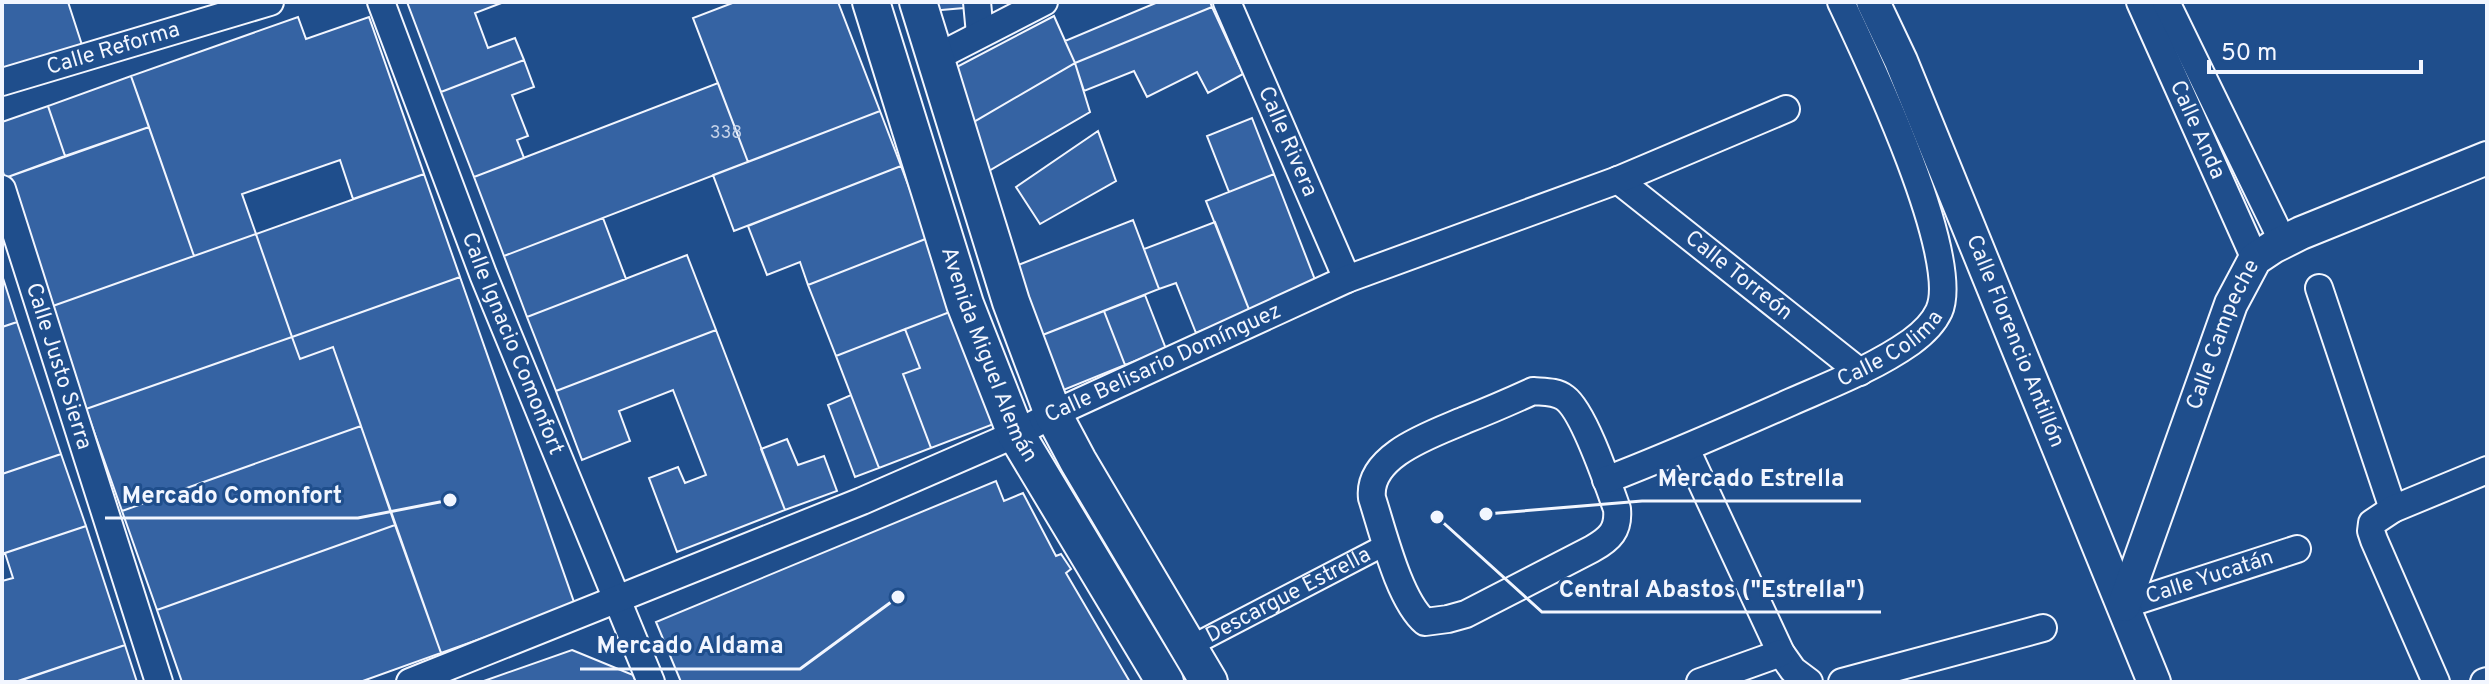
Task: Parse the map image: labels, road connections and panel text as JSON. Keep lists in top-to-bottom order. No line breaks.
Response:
{"streets":{"main road":["Avenida Miguel Alemán"],"street":["Calle Reforma","Calle Anda","Calle Rivera","Calle Torreón","Calle Campeche","Calle Florencio Antillón","Calle Ignacio Comonfort","Calle Colima","Calle Belisario Domínguez","Calle Justo Sierra","Calle Yucatán","Descargue Estrella"]},"crossings":[["Calle Anda","Calle Campeche"],["Calle Rivera","Calle Belisario Domínguez"],["Calle Torreón","Calle Colima"],["Calle Torreón","Calle Belisario Domínguez"],["Calle Campeche","Calle Florencio Antillón"],["Calle Campeche","Calle Yucatán"],["Calle Florencio Antillón","Calle Yucatán"],["Calle Ignacio Comonfort","Calle Belisario Domínguez"],["Calle Colima","Descargue Estrella"],["Avenida Miguel Alemán","Calle Belisario Domínguez"],["Avenida Miguel Alemán","Descargue Estrella"]],"places":["Mercado Comonfort","Mercado Estrella","Central Abastos (\"Estrella\")","Mercado Aldama"],"house_numbers":["338"],"scale_bar":"50 m"}
